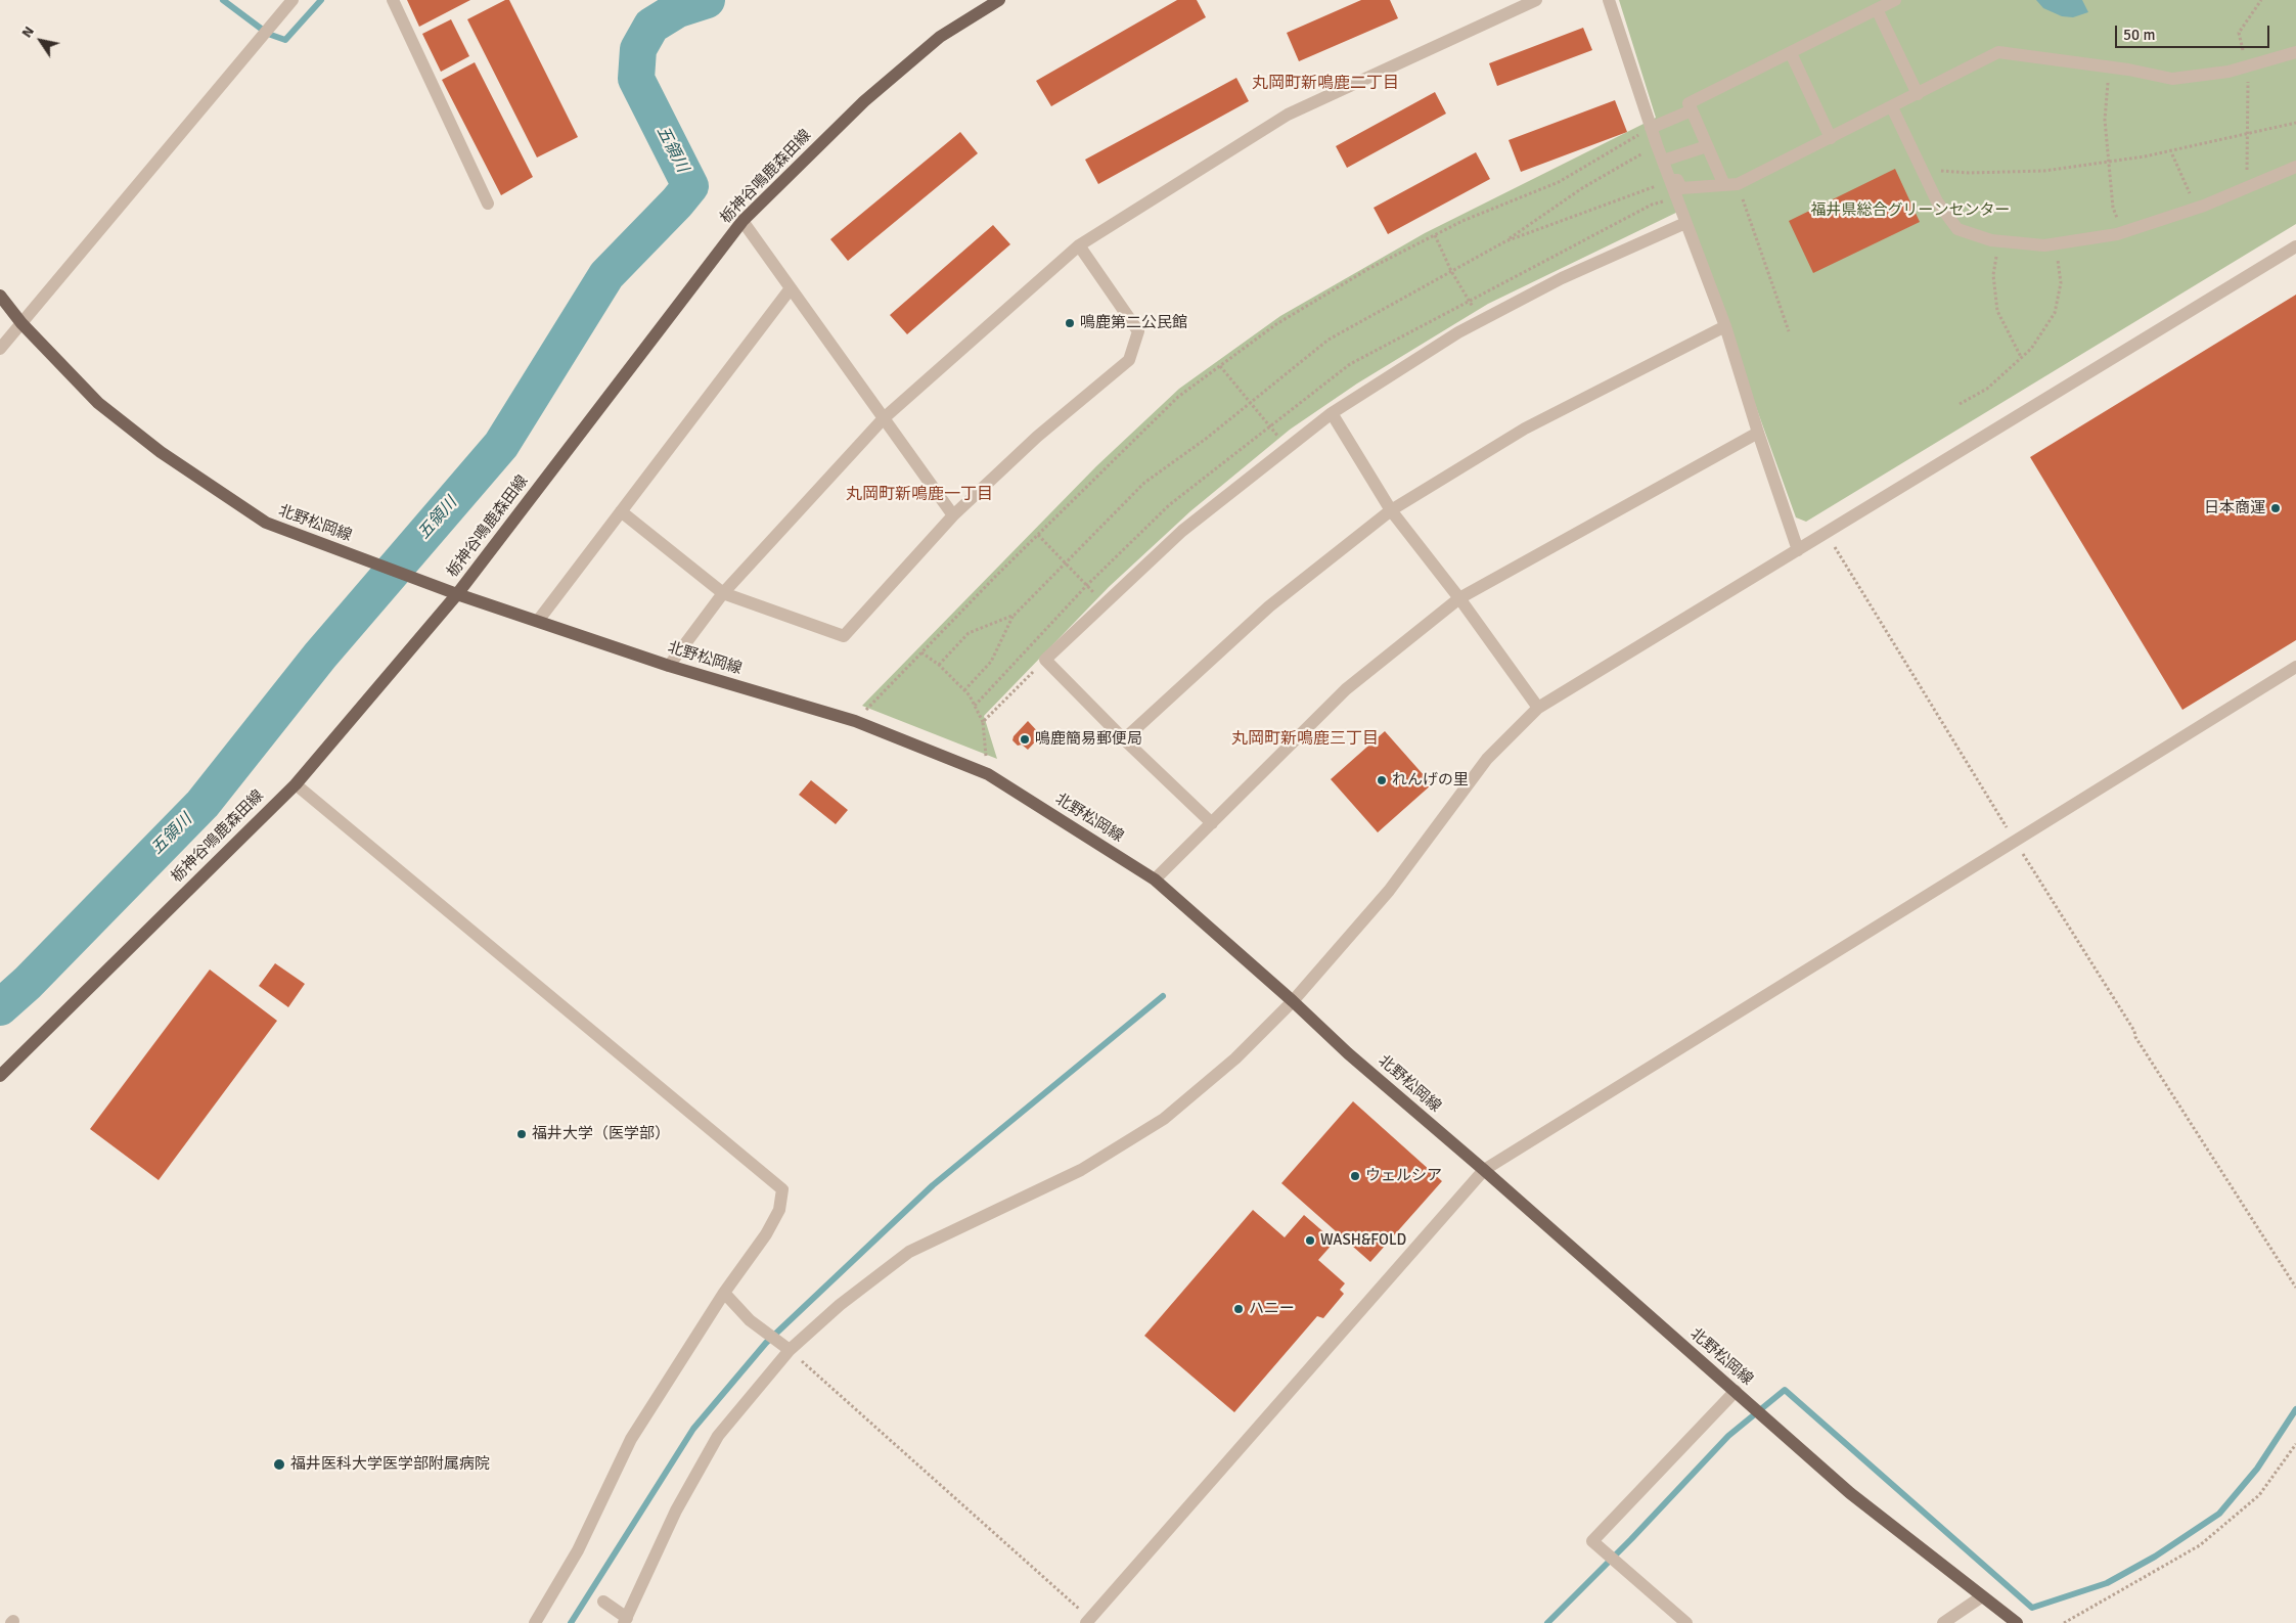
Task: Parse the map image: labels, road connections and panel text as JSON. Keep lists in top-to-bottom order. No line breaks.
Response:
{"streets":{"main road":["栃神谷鳴鹿森田線","北野松岡線"]},"crossings":[["栃神谷鳴鹿森田線","北野松岡線"]],"districts":["丸岡町新鳴鹿二丁目","丸岡町新鳴鹿一丁目","丸岡町新鳴鹿三丁目"],"water":["五領川"],"parks":["福井県総合グリーンセンター"],"places":["鳴鹿第二公民館","日本商運","鳴鹿簡易郵便局","れんげの里","福井大学（医学部）","ウェルシア","WASH&FOLD","ハニー","福井医科大学医学部附属病院"],"scale_bar":"50 m","north":"top left"}
